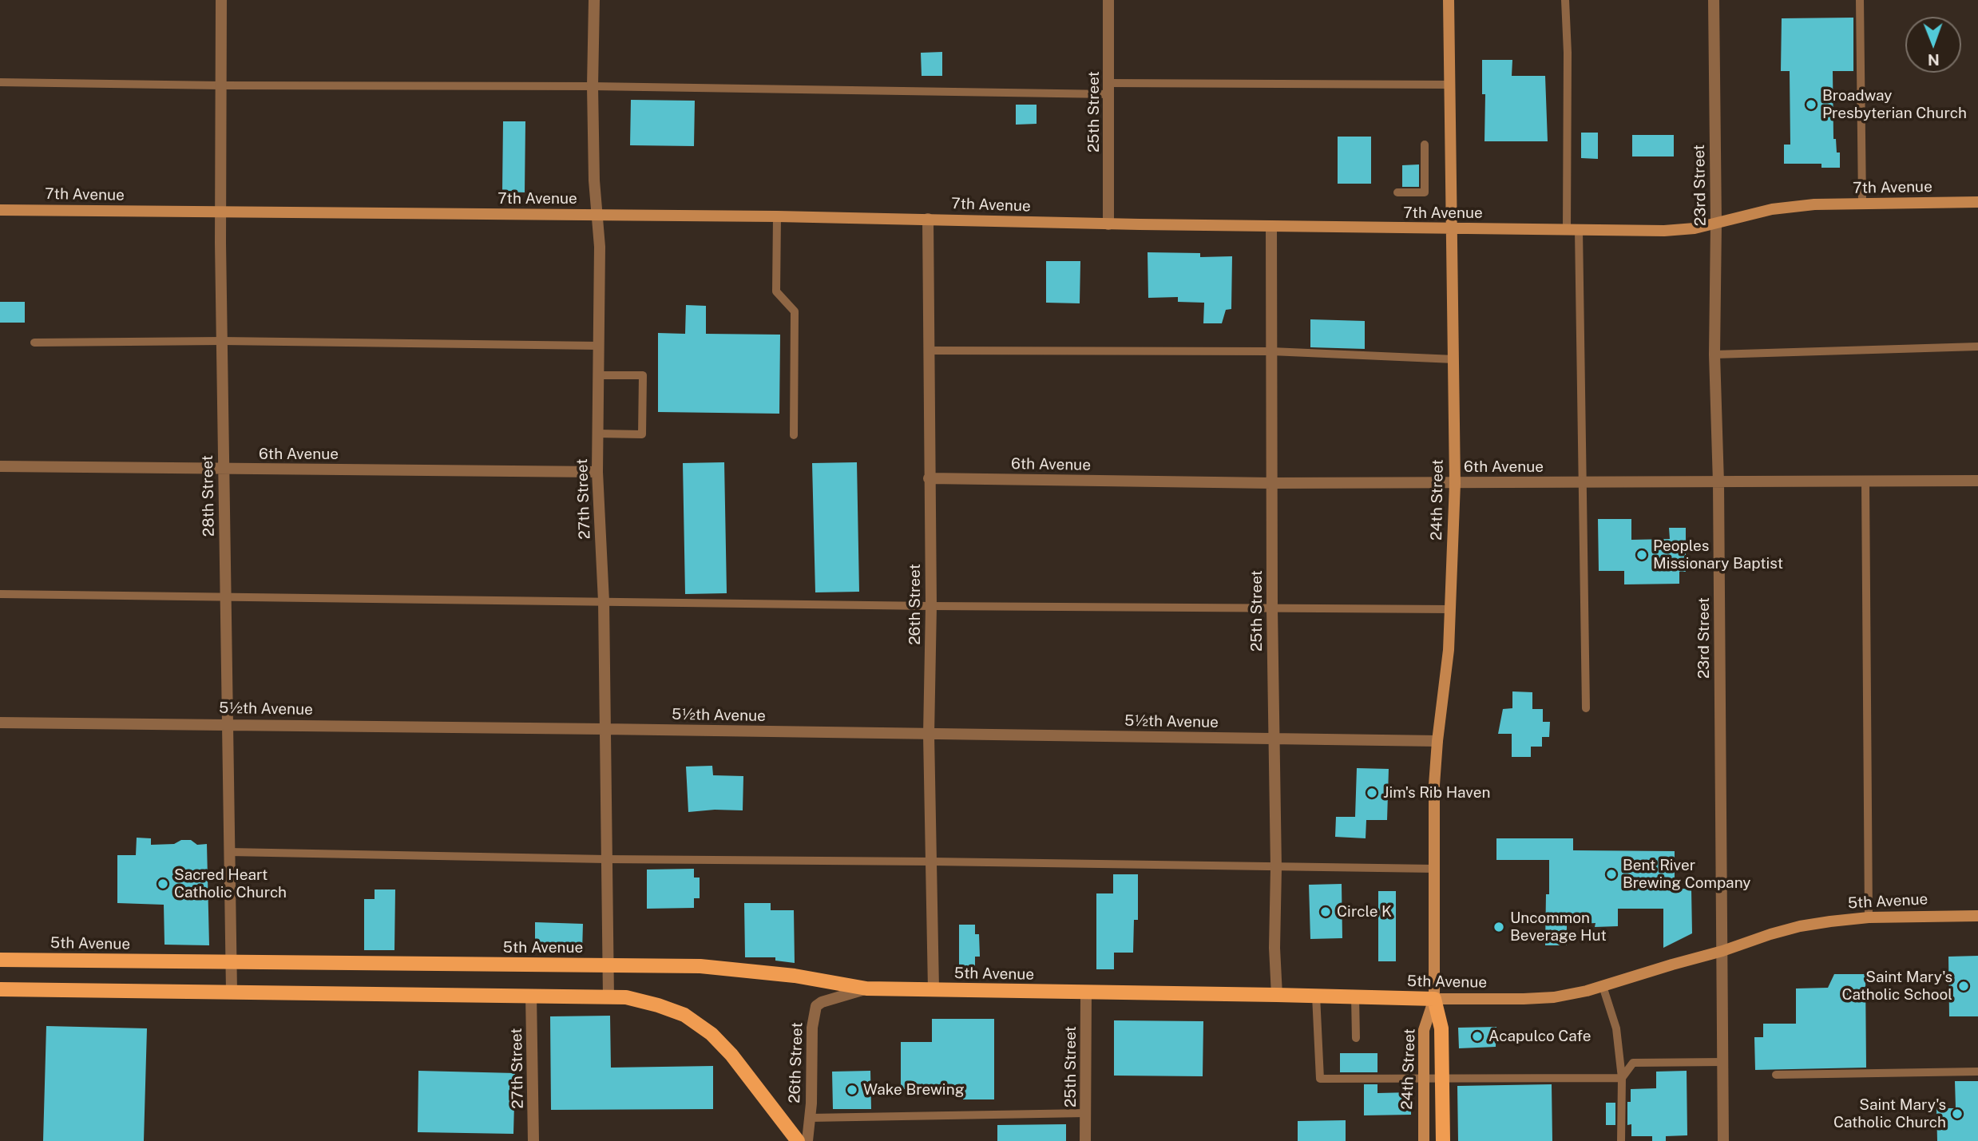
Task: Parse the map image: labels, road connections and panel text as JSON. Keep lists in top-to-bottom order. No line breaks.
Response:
{"streets":{"main road":["24th Street","5th Avenue"],"street":["25th Street","23rd Street","7th Avenue","6th Avenue","28th Street","27th Street","26th Street","5½th Avenue"]},"crossings":[["25th Street","7th Avenue"],["25th Street","6th Avenue"],["25th Street","5½th Avenue"],["25th Street","5th Avenue"],["23rd Street","7th Avenue"],["23rd Street","6th Avenue"],["23rd Street","5th Avenue"],["7th Avenue","28th Street"],["7th Avenue","27th Street"],["7th Avenue","24th Street"],["7th Avenue","26th Street"],["6th Avenue","28th Street"],["6th Avenue","27th Street"],["6th Avenue","24th Street"],["6th Avenue","26th Street"],["28th Street","5½th Avenue"],["28th Street","5th Avenue"],["27th Street","5½th Avenue"],["27th Street","5th Avenue"],["24th Street","5½th Avenue"],["24th Street","5th Avenue"],["26th Street","5½th Avenue"],["26th Street","5th Avenue"]],"places":["Broadway Presbyterian Church","Peoples Missionary Baptist","Jim's Rib Haven","Bent River Brewing Company","Sacred Heart Catholic Church","Circle K","Uncommon Beverage Hut","Saint Mary's Catholic School","Acapulco Cafe","Wake Brewing","Saint Mary's Catholic Church"],"north":"bottom"}
